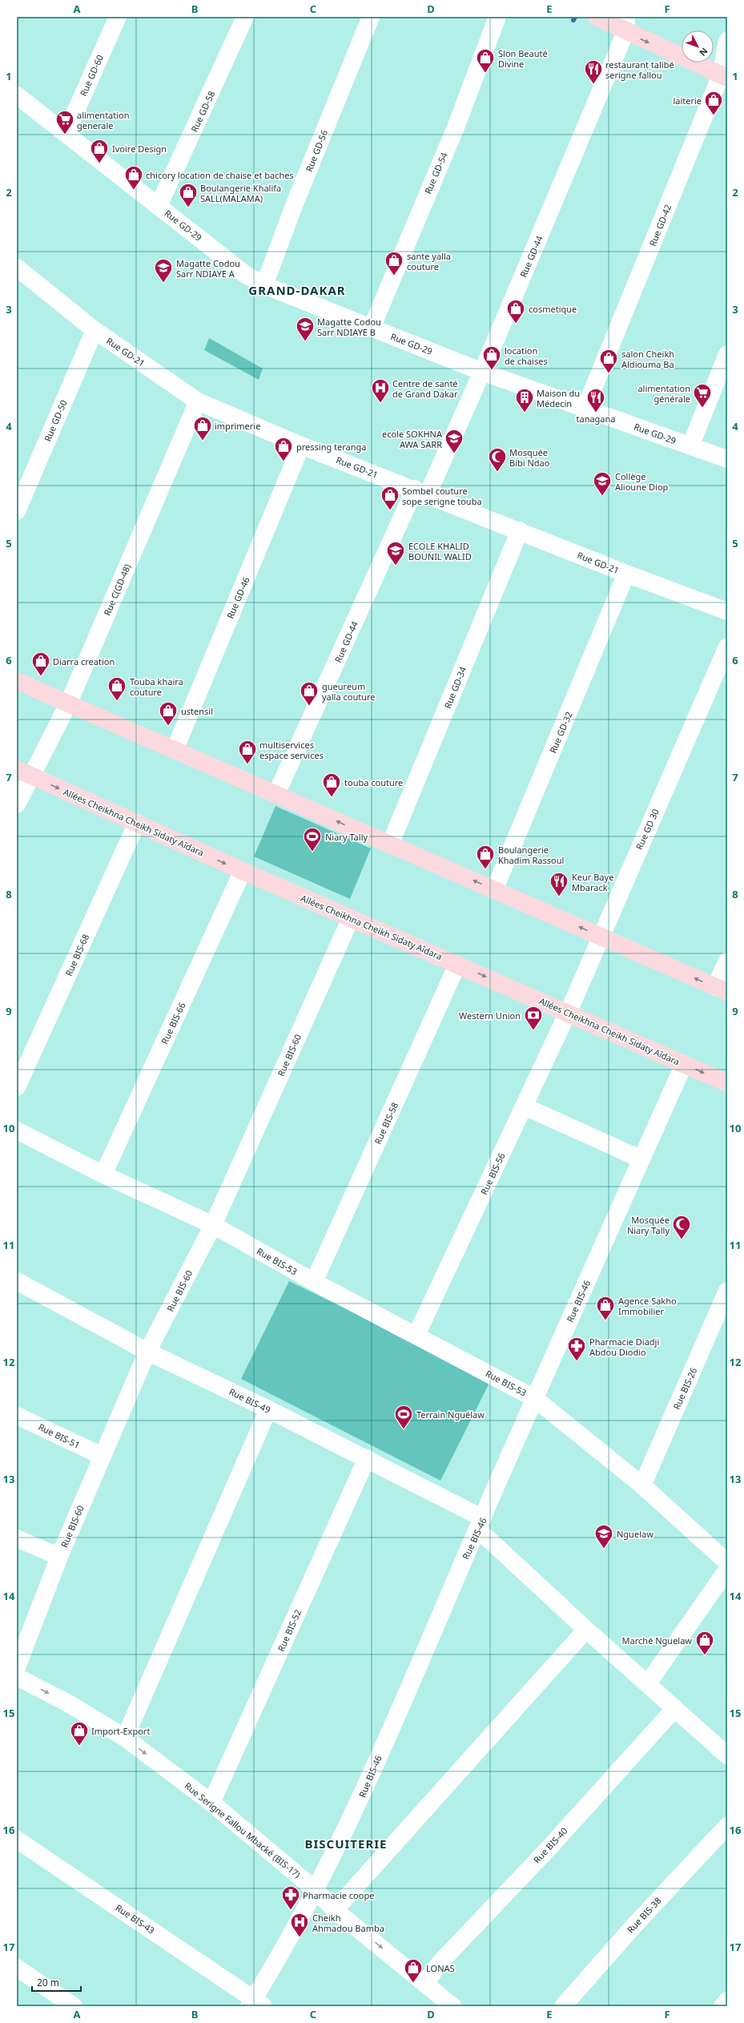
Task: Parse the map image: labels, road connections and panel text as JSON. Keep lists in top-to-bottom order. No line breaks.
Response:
{"streets":{"main road":["Allées Cheikhna Cheikh Sidaty Aîdara"],"street":["Rue GD-60","Rue GD-58","Rue GD-56","Rue GD-54","Rue GD-29","Rue GD-42","Rue GD-44","Rue GD-21","Rue GD-50","Rue C(GD-48)","Rue GD-46","Rue GD-34","Rue GD-32","Rue GD 30","Rue BIS-68","Rue BIS-66","Rue BIS-60","Rue BIS-58","Rue BIS-56","Rue BIS-53","Rue BIS-46","Rue BIS-26","Rue BIS-49","Rue BIS-51","Rue BIS-52","Rue Serigne Fallou Mbacké (BIS-17)","Rue BIS-40","Rue BIS-38","Rue BIS-43"]},"crossings":[["Rue GD-60","Rue GD-29"],["Rue GD-58","Rue GD-29"],["Rue GD-56","Rue GD-29"],["Rue GD-54","Rue GD-29"],["Rue GD-29","Rue GD-42"],["Rue GD-29","Rue GD-44"],["Rue GD-44","Rue GD-21"],["Rue GD-21","Rue GD-50"],["Rue GD-21","Rue C(GD-48)"],["Rue GD-21","Rue GD-46"],["Rue GD-21","Rue GD-34"],["Rue GD-21","Rue GD-32"],["Rue C(GD-48)","Allées Cheikhna Cheikh Sidaty Aîdara"],["Allées Cheikhna Cheikh Sidaty Aîdara","Rue GD 30"],["Allées Cheikhna Cheikh Sidaty Aîdara","Rue BIS-68"],["Allées Cheikhna Cheikh Sidaty Aîdara","Rue BIS-66"],["Allées Cheikhna Cheikh Sidaty Aîdara","Rue BIS-60"],["Allées Cheikhna Cheikh Sidaty Aîdara","Rue BIS-58"],["Allées Cheikhna Cheikh Sidaty Aîdara","Rue BIS-56"],["Allées Cheikhna Cheikh Sidaty Aîdara","Rue BIS-46"],["Rue GD 30","Rue BIS-56"],["Rue BIS-66","Rue BIS-53"],["Rue BIS-60","Rue BIS-53"],["Rue BIS-60","Rue BIS-49"],["Rue BIS-60","Rue BIS-51"],["Rue BIS-58","Rue BIS-53"],["Rue BIS-56","Rue BIS-53"],["Rue BIS-53","Rue BIS-46"],["Rue BIS-53","Rue BIS-26"],["Rue BIS-46","Rue BIS-49"],["Rue BIS-46","Rue Serigne Fallou Mbacké (BIS-17)"],["Rue BIS-46","Rue BIS-43"],["Rue BIS-49","Rue BIS-52"],["Rue BIS-49","Rue BIS-40"],["Rue BIS-52","Rue Serigne Fallou Mbacké (BIS-17)"],["Rue Serigne Fallou Mbacké (BIS-17)","Rue BIS-40"]],"one_way":["Rue Serigne Fallou Mbacké (BIS-17)"],"districts":["GRAND-DAKAR","BISCUITERIE"],"places":{"shop":["Slon Beauté Divine","laiterie","Ivoire Design","chicory location de chaise et baches","Boulangerie Khalifa SALL(MALAMA)","sante yalla couture","cosmetique","location de chaises","salon Cheikh Aldiouma Ba","imprimerie","pressing teranga","Sombel couture sope serigne touba","Diarra creation","Touba khaira couture","gueureum yalla couture","ustensil","multiservices espace services","touba couture","Boulangerie Khadim Rassoul","Agence Sakho Immobilier","Marché Nguelaw","Import-Export","LONAS"],"restaurant":["restaurant talibé serigne fallou","tanagana","Keur Baye Mbarack"],"supermarket":["alimentation generale","alimentation générale"],"school or university":["Magatte Codou Sarr NDIAYE A","Magatte Codou Sarr NDIAYE B","ecole SOKHNA AWA SARR","Collège Alioune Diop","ECOLE KHALID BOUNIL WALID","Nguelaw"],"hospital":["Centre de santé de Grand Dakar","Cheikh Ahmadou Bamba"],"building":["Maison du Médecin"],"mosque":["Mosquée Bibi Ndao","Mosquée Niary Tally"],"sports":["Niary Tally","Terrain Nguélaw"],"bank":["Western Union"],"pharmacy":["Pharmacie Diadji Abdou Diodio","Pharmacie coope"]},"scale_bar":"20 m","north":"bottom right","grid":{"columns":["A","B","C","D","E","F"],"rows":["1","2","3","4","5","6","7","8","9","10","11","12","13","14","15","16","17"]}}
